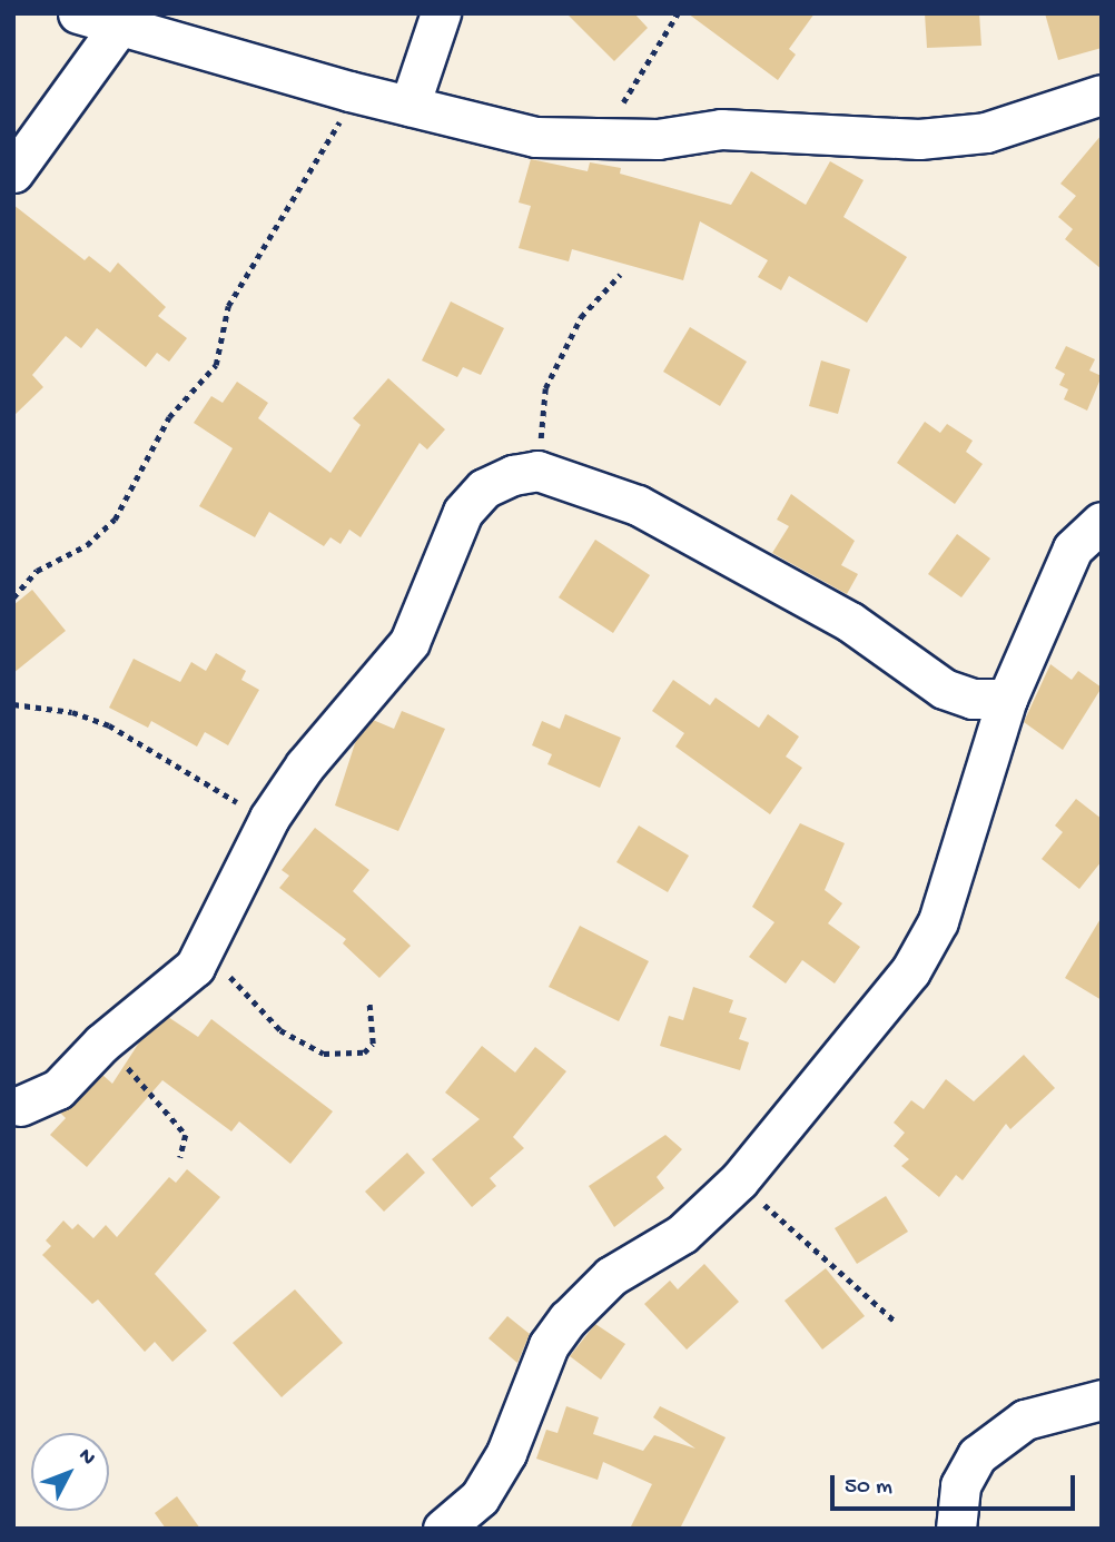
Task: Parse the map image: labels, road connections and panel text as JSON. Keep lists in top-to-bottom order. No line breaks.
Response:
{"scale_bar":"50 m","north":"top right"}
